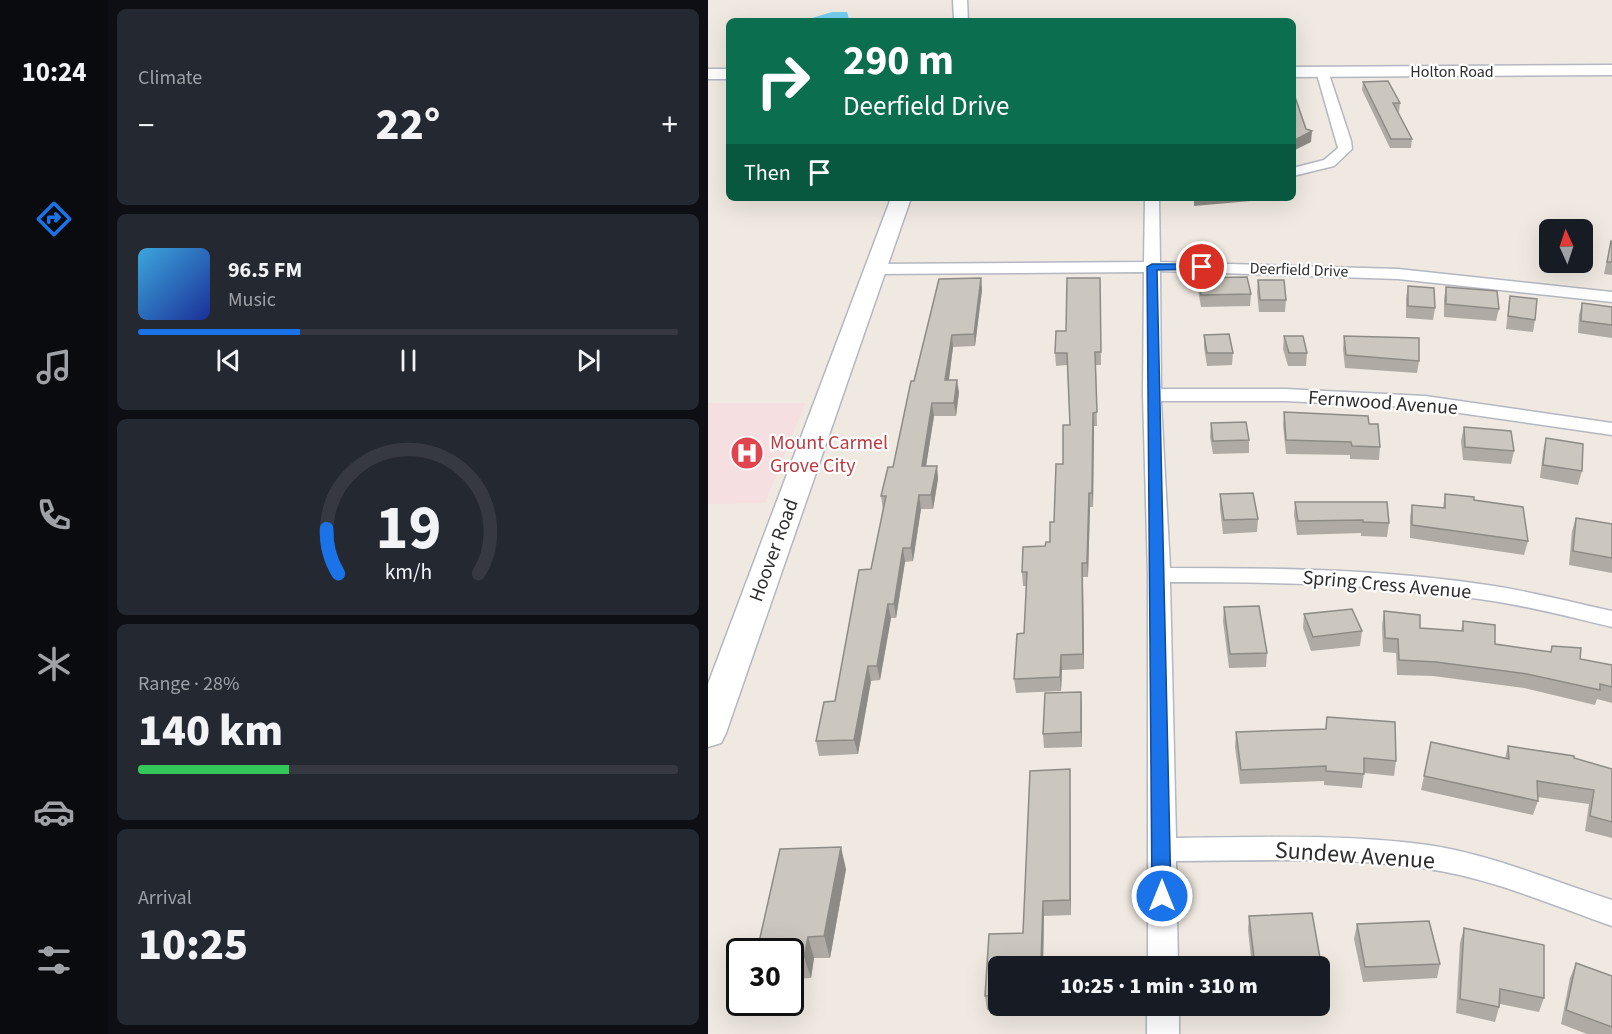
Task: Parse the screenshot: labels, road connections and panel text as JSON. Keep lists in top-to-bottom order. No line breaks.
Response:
{"streets":{"main road":["Holton Road","Hoover Road"],"street":["Deerfield Drive","Fernwood Avenue","Spring Cress Avenue","Sundew Avenue"]},"crossings":[["Deerfield Drive","Hoover Road"]],"places":{"hospital":["Mount Carmel Grove City"]},"north":"top","page":{"tabs":"10:24","tile":["Climate",["Range · 28%","140 km"],["Arrival","10:25"]],"turn":["290 m","Deerfield Drive"],"heat":["−","22°","+"],"then":"Then","song":["96.5 FM","Music"],"limit":"30","trip":"10:25 · 1 min · 310 m","gauge":["19","km/h"]}}
